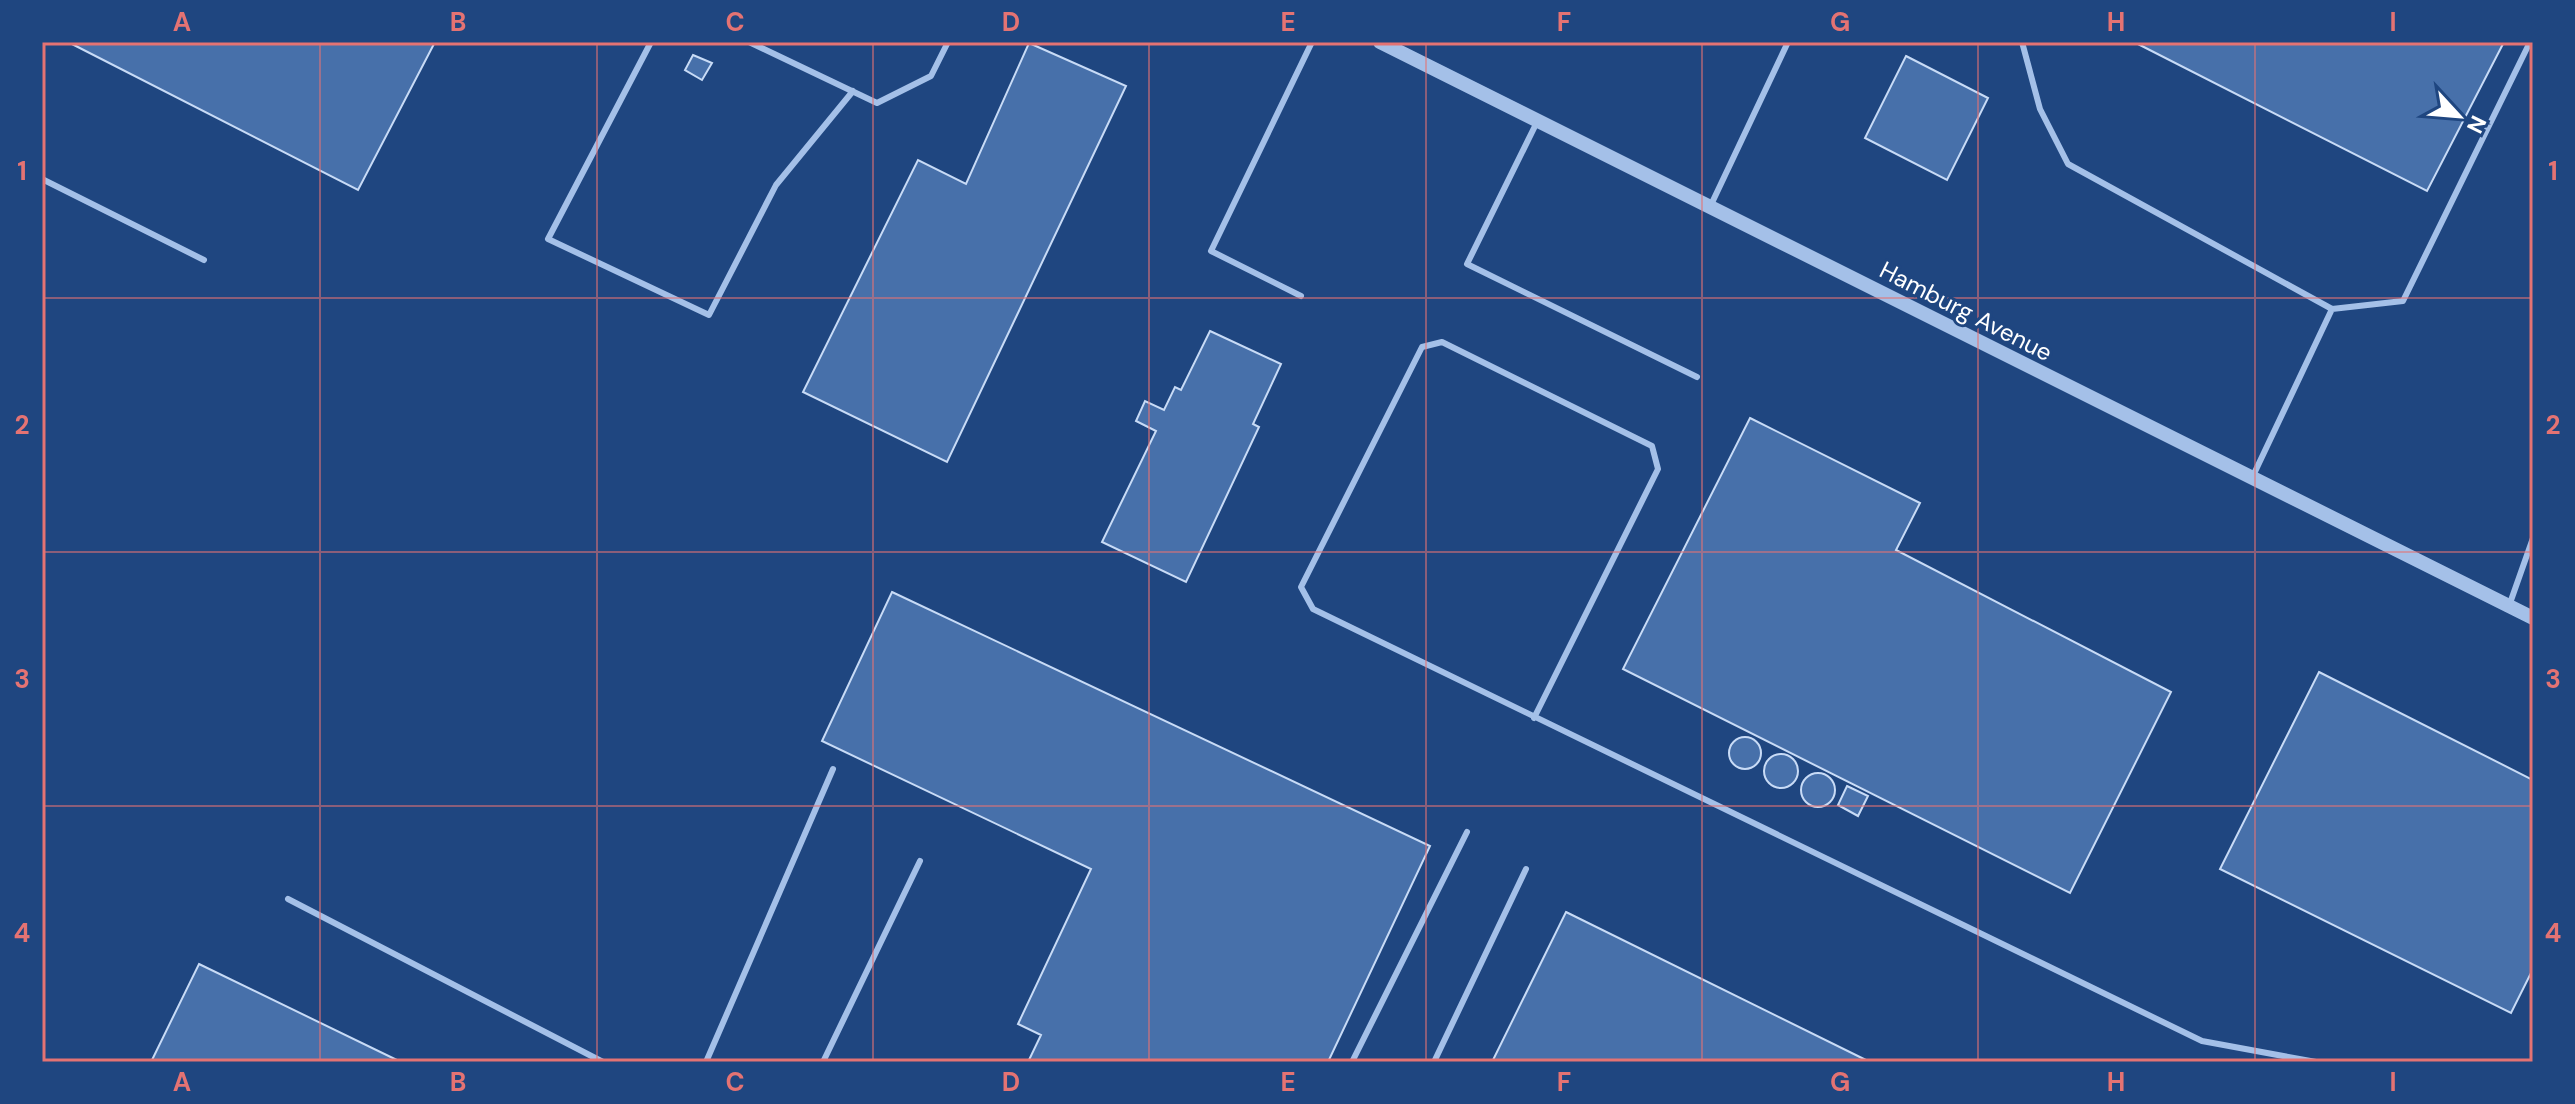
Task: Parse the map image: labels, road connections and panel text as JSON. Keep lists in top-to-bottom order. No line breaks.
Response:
{"streets":{"street":["Hamburg Avenue"]},"north":"bottom right","grid":{"columns":["A","B","C","D","E","F","G","H","I"],"rows":["1","2","3","4"]}}
